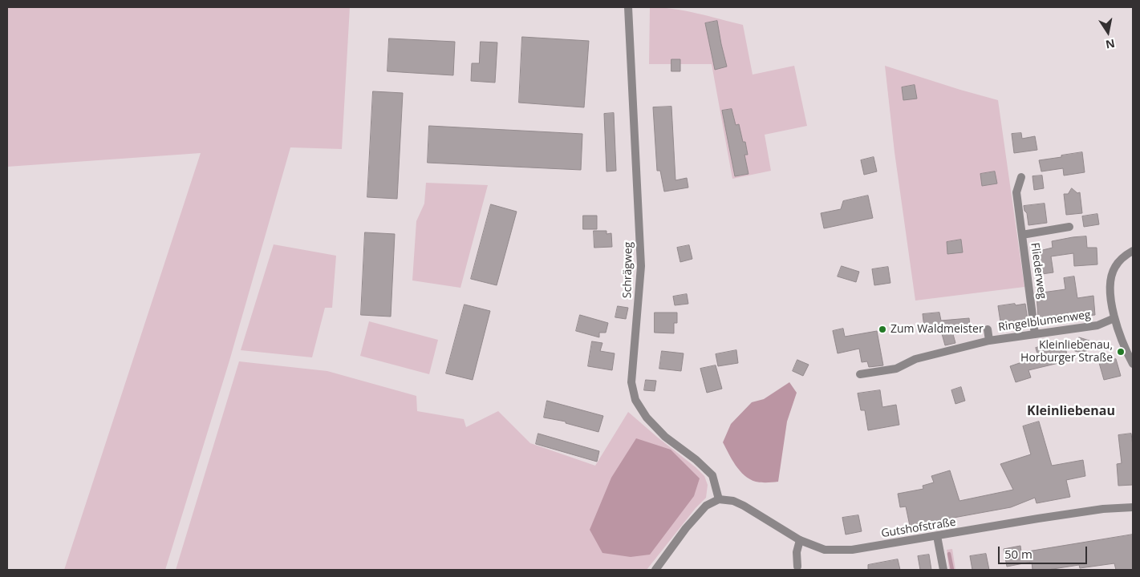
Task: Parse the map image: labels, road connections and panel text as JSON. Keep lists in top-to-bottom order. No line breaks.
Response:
{"streets":{"street":["Schrägweg","Fliederweg","Ringelblumenweg","Gutshofstraße"]},"crossings":[["Schrägweg","Gutshofstraße"],["Fliederweg","Ringelblumenweg"]],"districts":["Kleinliebenau"],"places":["Zum Waldmeister","Kleinliebenau, Horburger Straße"],"scale_bar":"50 m","north":"bottom"}
